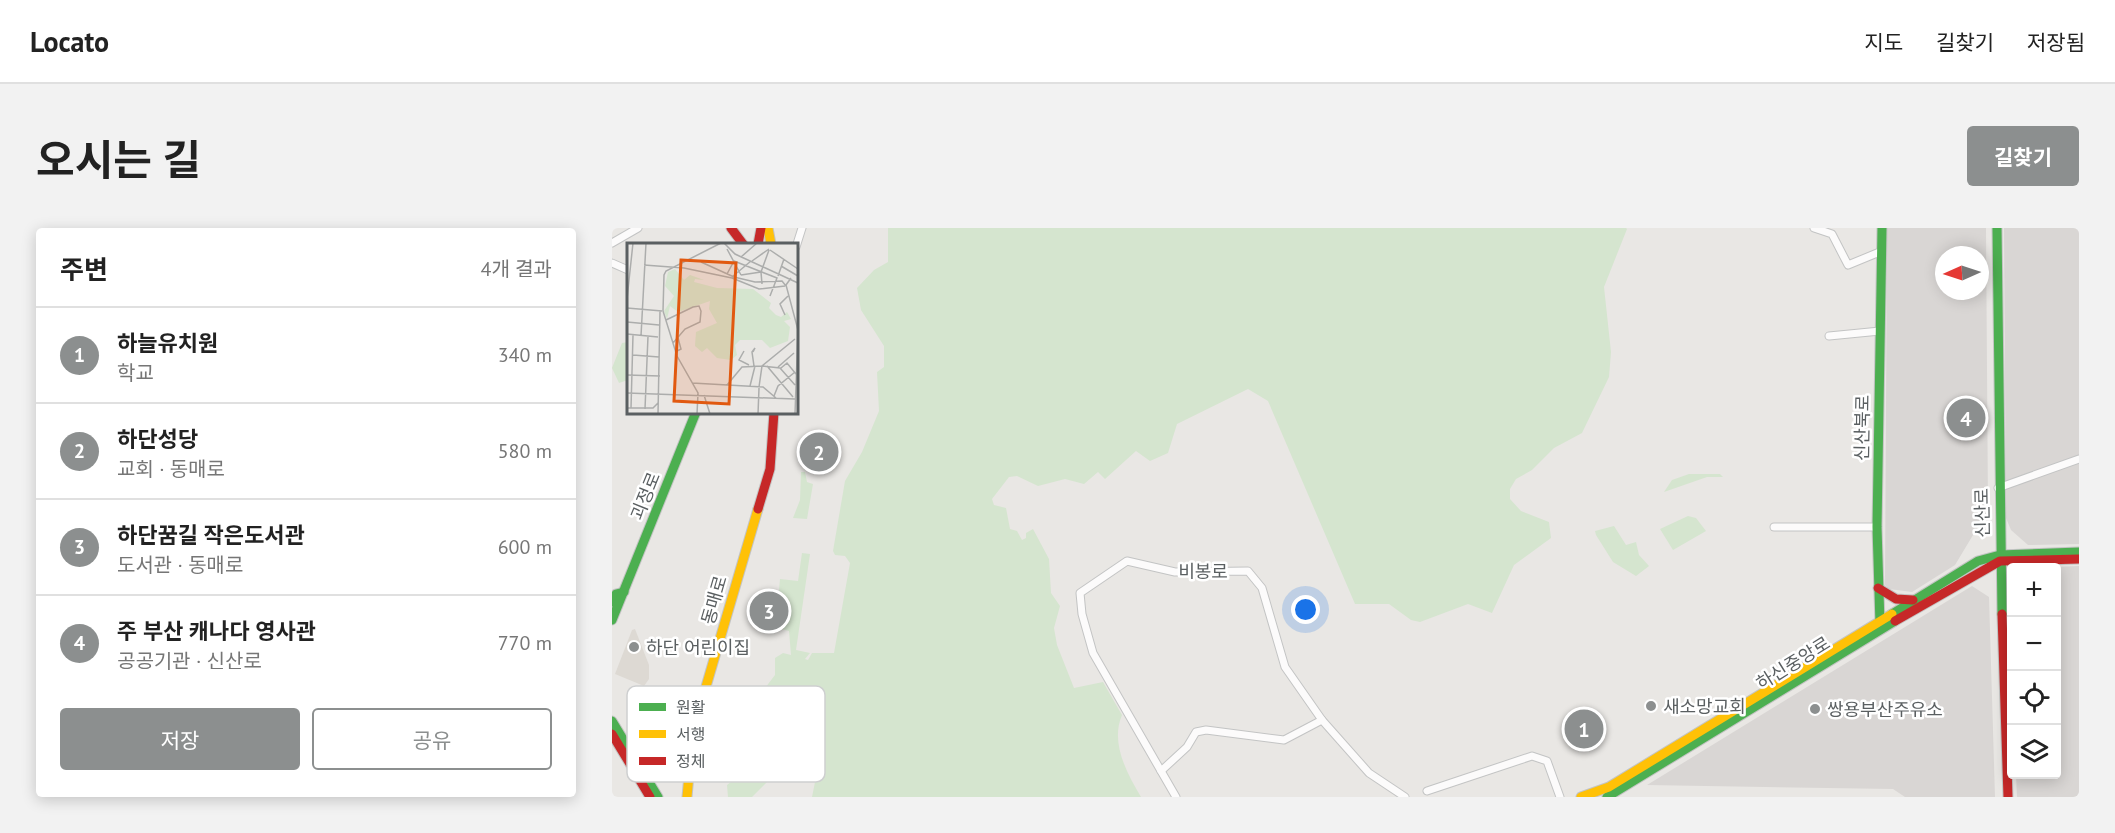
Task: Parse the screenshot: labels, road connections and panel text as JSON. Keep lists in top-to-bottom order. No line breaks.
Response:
{"streets":{"street":["신산북로","괴정로","신산로","비봉로","동매로"]},"places":["하단 어린이집","새소망교회","쌍용부산주유소"],"legend":["원활","서행","정체"],"north":"left","page":{"header":"Locato","nav":["지도","길찾기","저장됨"],"title":"오시는 길","buttons":["길찾기",["저장","공유"]],"heading":["주변","4개 결과"],"list":[{"mark":"1","name":"하늘유치원","note":"학교","value":"340 m"},{"mark":"2","name":"하단성당","note":"교회 · 동매로","value":"580 m"},{"mark":"3","name":"하단꿈길 작은도서관","note":"도서관 · 동매로","value":"600 m"},{"mark":"4","name":"주 부산 캐나다 영사관","note":"공공기관 · 신산로","value":"770 m"}],"pins":["4","2","3","1"],"map_buttons":["+","−"]}}
